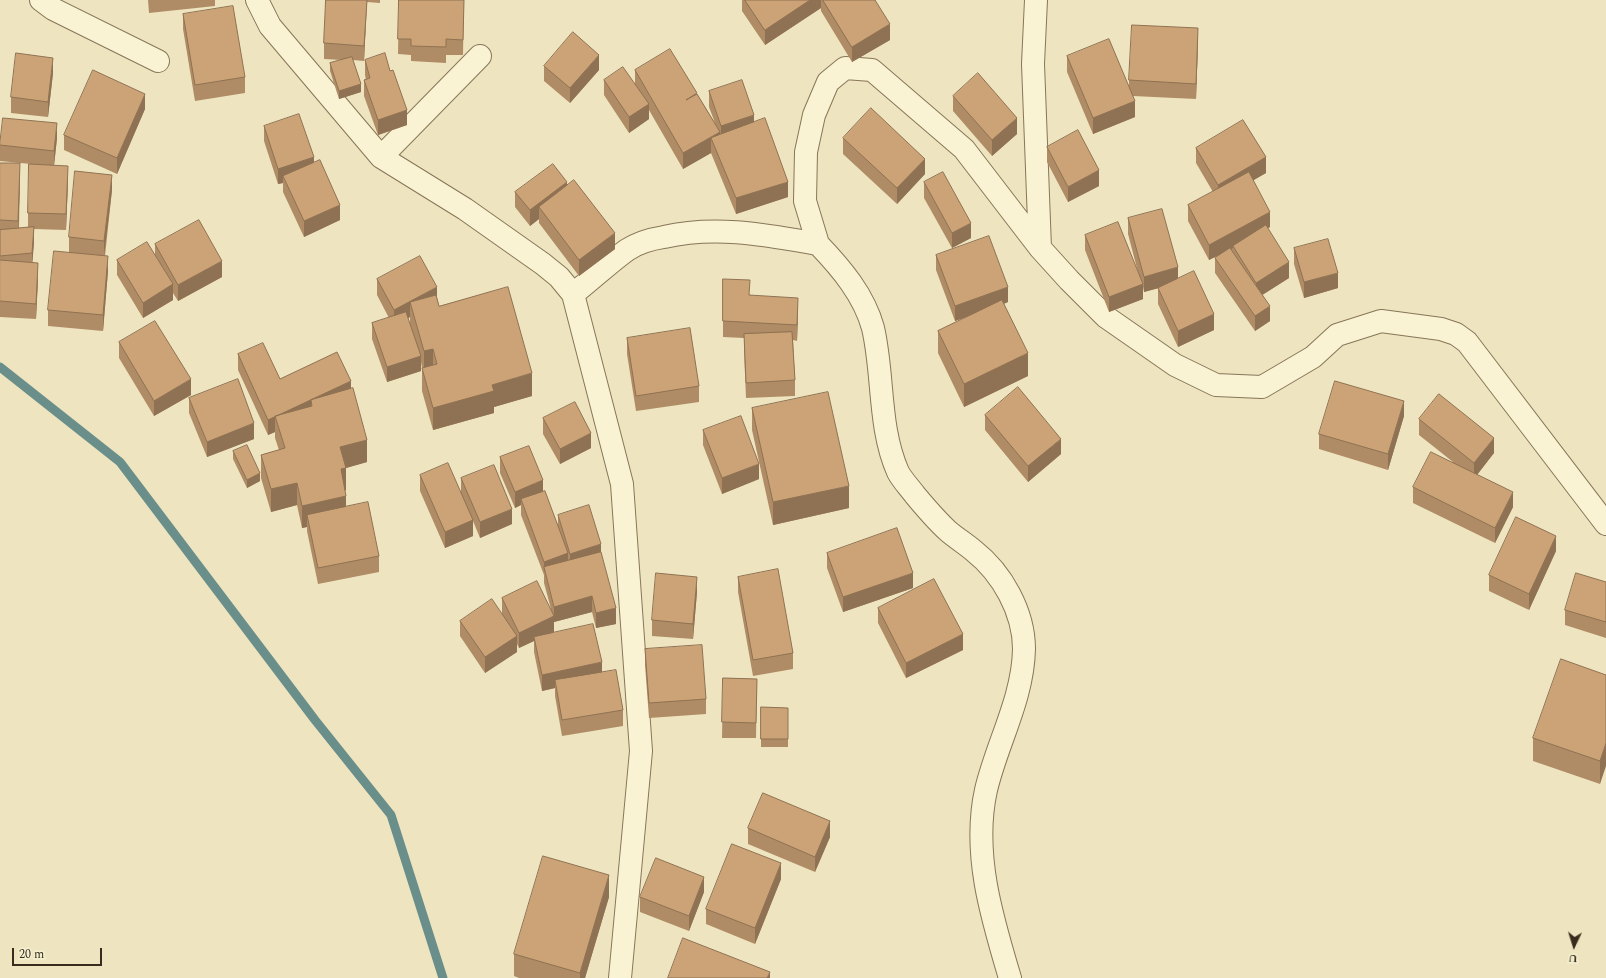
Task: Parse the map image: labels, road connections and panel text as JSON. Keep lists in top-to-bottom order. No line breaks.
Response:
{"scale_bar":"20 m","north":"bottom"}
